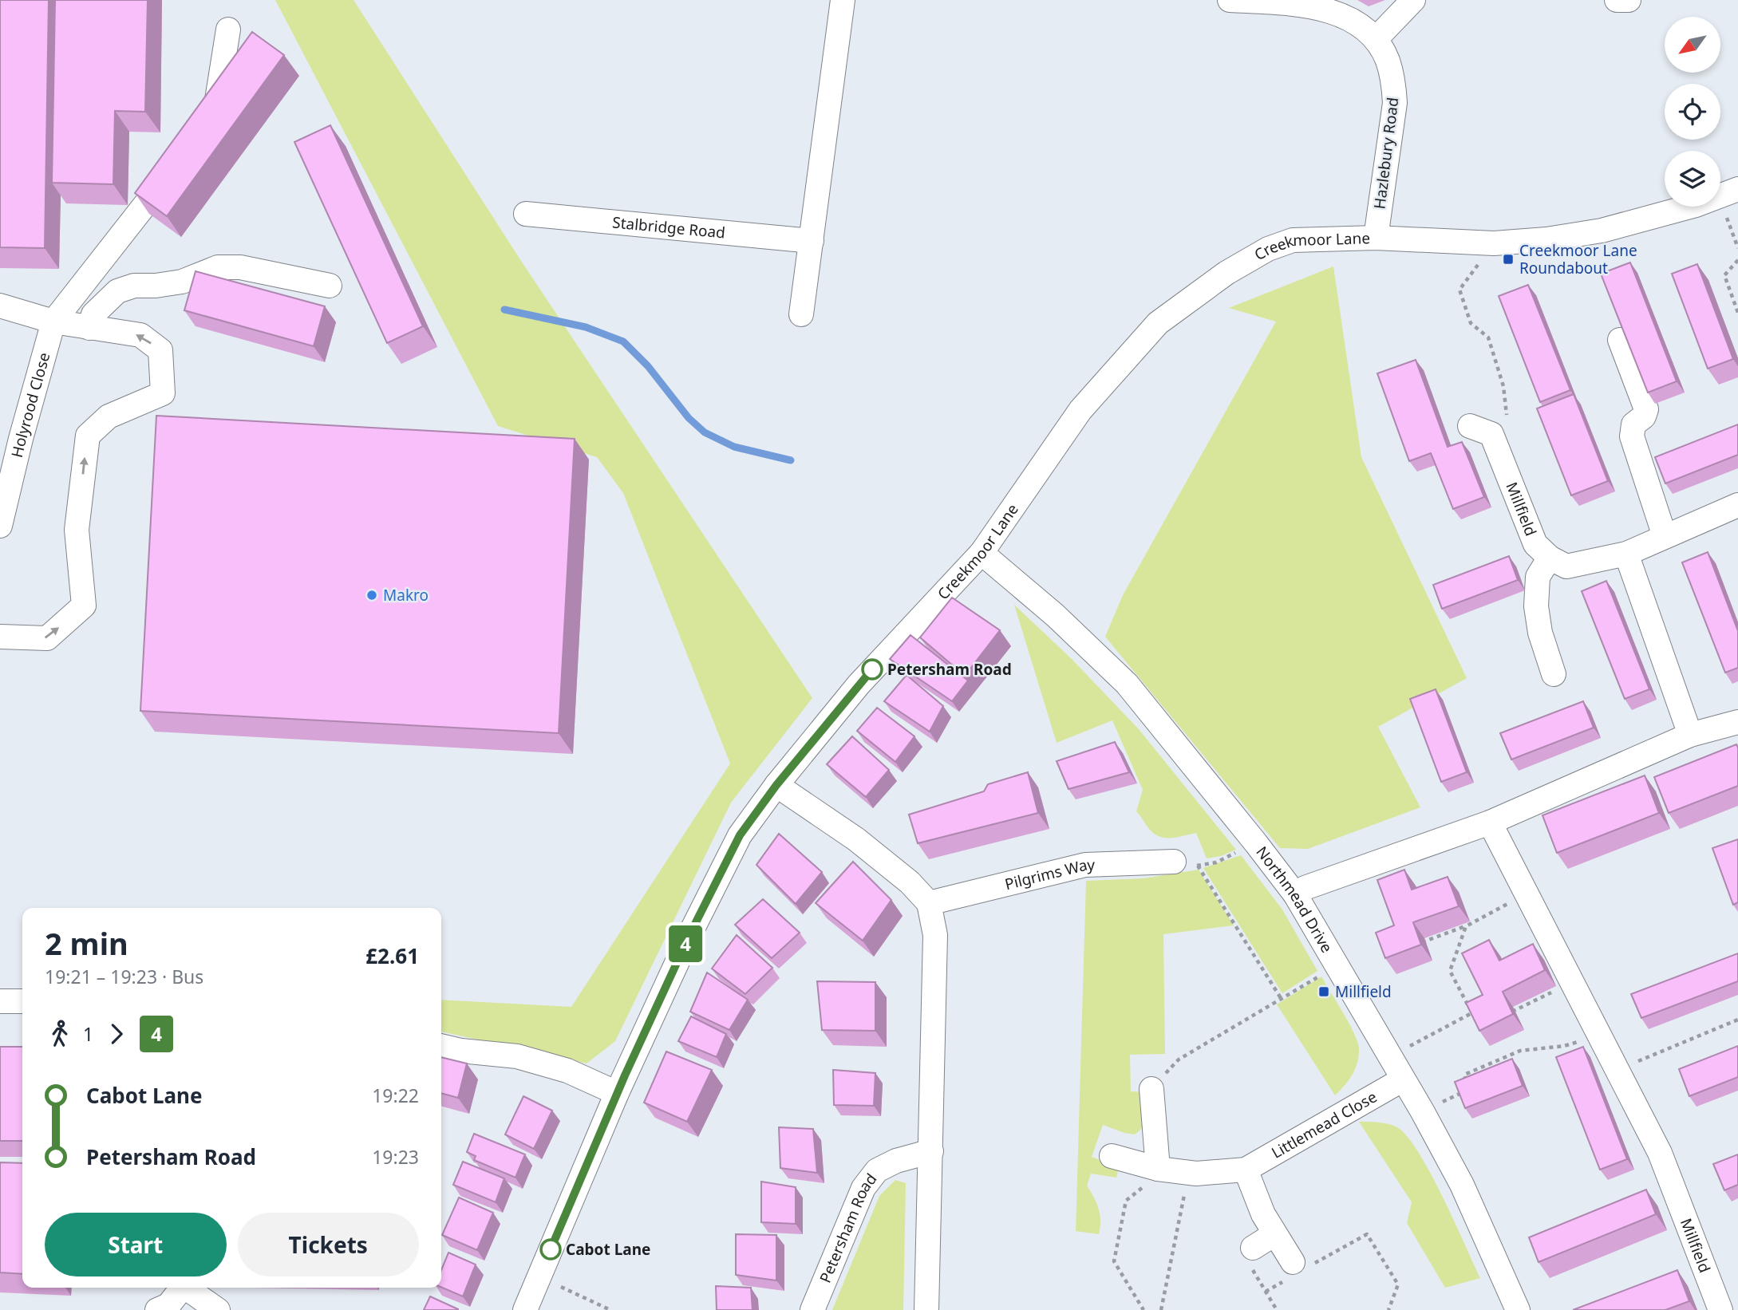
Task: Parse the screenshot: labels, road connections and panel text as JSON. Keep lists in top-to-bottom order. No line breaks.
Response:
{"streets":{"street":["Hazlebury Road","Stalbridge Road","Creekmoor Lane","Holyrood Close","Millfield","Pilgrims Way","Northmead Drive","Littlemead Close","Petersham Road"]},"crossings":[["Hazlebury Road","Creekmoor Lane"],["Creekmoor Lane","Northmead Drive"],["Northmead Drive","Littlemead Close"]],"places":{"transit":["Creekmoor Lane Roundabout","Millfield"],"other":["Makro","Petersham Road","Cabot Lane"]},"lines":["bus line 4"],"north":"bottom left","page":{"on_map":"4","heading":["2 min","19:21 – 19:23 · Bus","£2.61"],"legs":["1","4"],"list":[{"name":"Cabot Lane","value":"19:22"},{"name":"Petersham Road","value":"19:23"}],"buttons":["Start","Tickets"]}}
